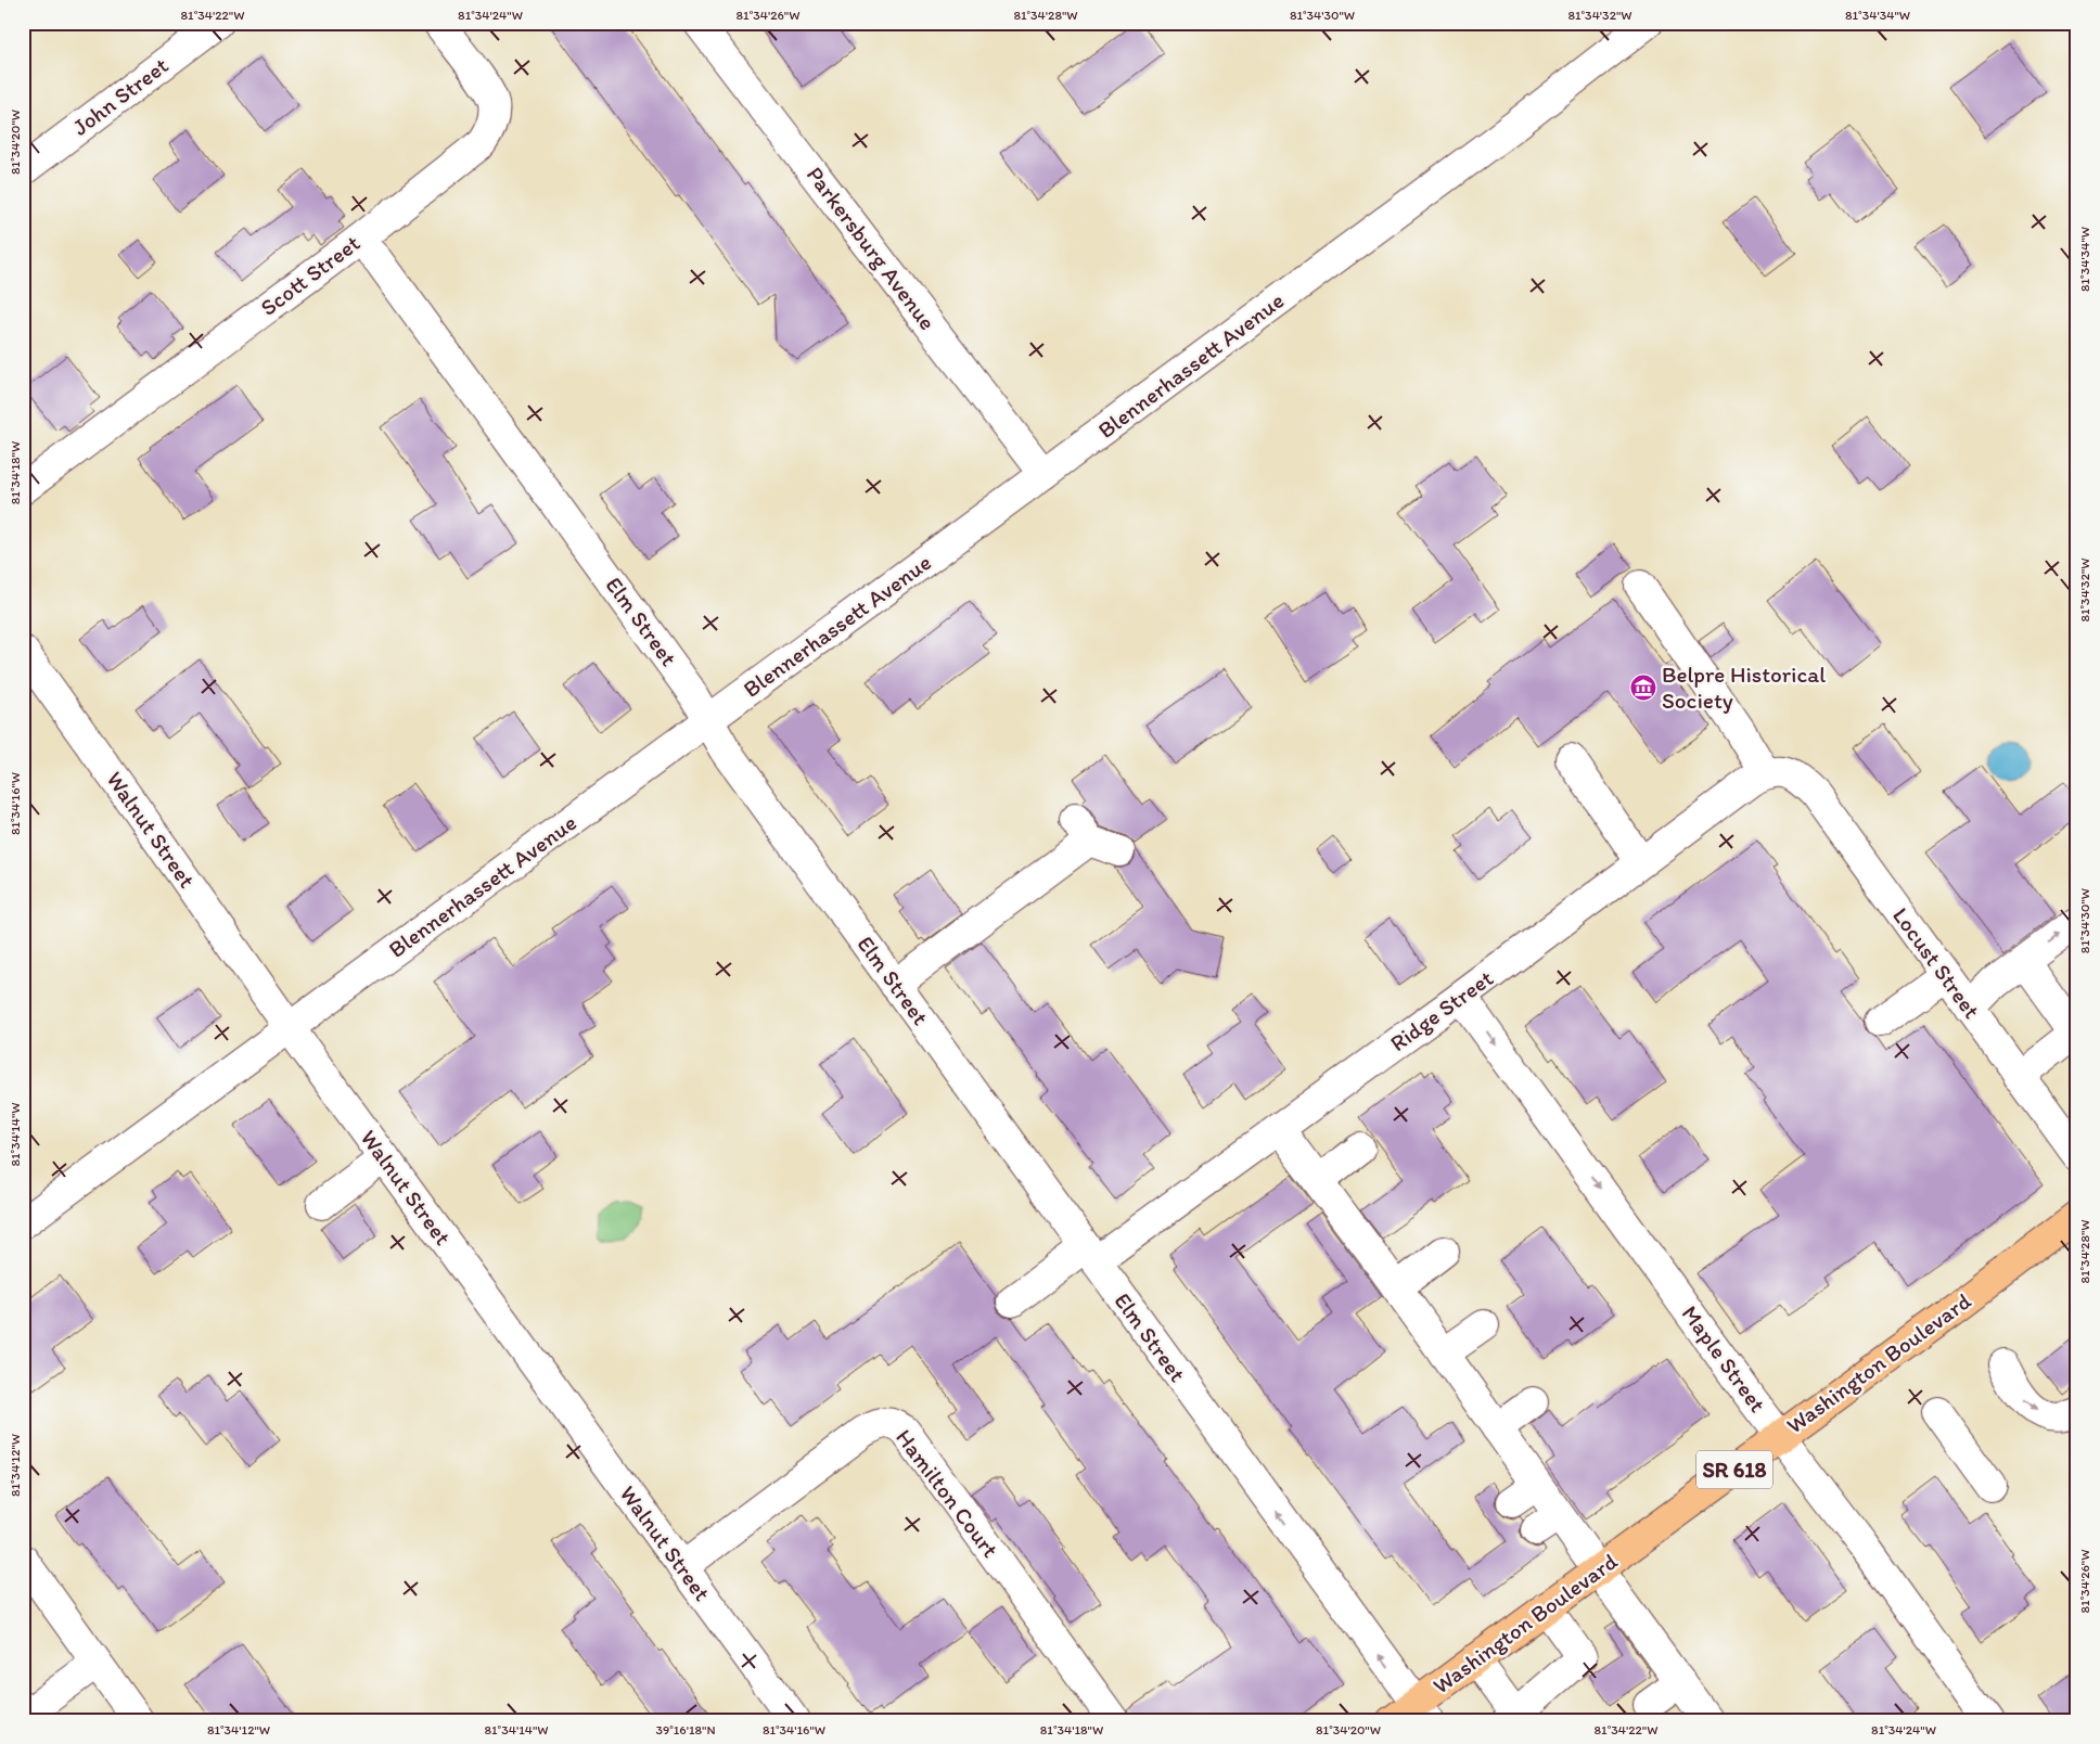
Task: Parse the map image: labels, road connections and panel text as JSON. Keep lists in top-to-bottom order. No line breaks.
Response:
{"streets":{"main road":["Washington Boulevard","SR 618"],"street":["John Street","Parkersburg Avenue","Scott Street","Blennerhassett Avenue","Elm Street","Walnut Street","Locust Street","Ridge Street","Maple Street","Hamilton Court"]},"crossings":[["Parkersburg Avenue","Blennerhassett Avenue"],["Scott Street","Elm Street"],["Blennerhassett Avenue","Elm Street"],["Blennerhassett Avenue","Walnut Street"],["Elm Street","Ridge Street"],["Elm Street","Washington Boulevard"],["Walnut Street","Hamilton Court"],["Locust Street","Ridge Street"],["Ridge Street","Maple Street"],["Maple Street","Washington Boulevard"]],"places":{"museum":["Belpre Historical Society"]},"coordinates":["81°34'22\"W","81°34'24\"W","81°34'26\"W","81°34'28\"W","81°34'30\"W","81°34'32\"W","81°34'34\"W","81°34'20\"W","81°34'18\"W","81°34'16\"W","81°34'14\"W","81°34'12\"W","39°16'18\"N"]}
